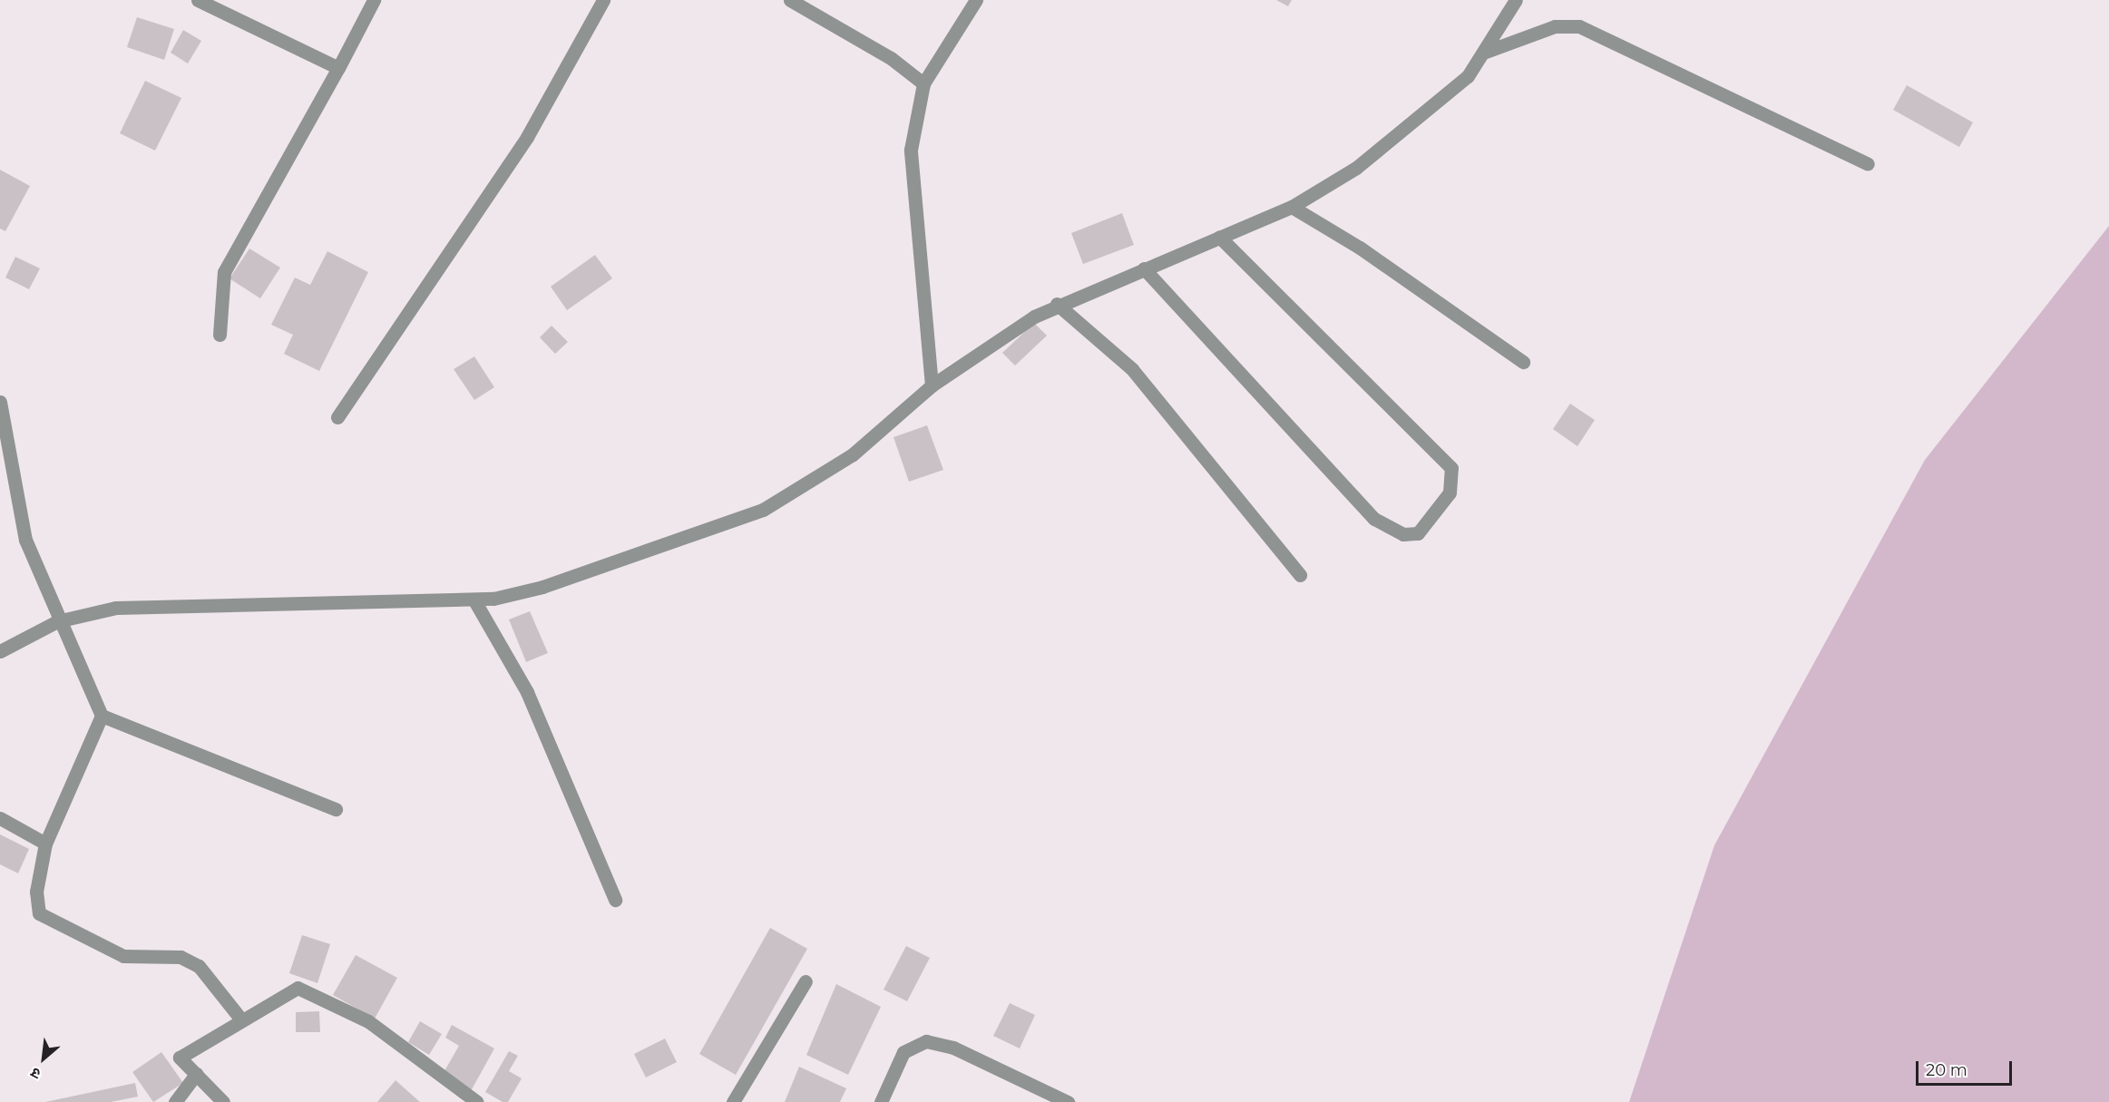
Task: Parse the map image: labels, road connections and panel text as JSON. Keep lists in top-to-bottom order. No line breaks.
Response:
{"scale_bar":"20 m","north":"bottom left"}
